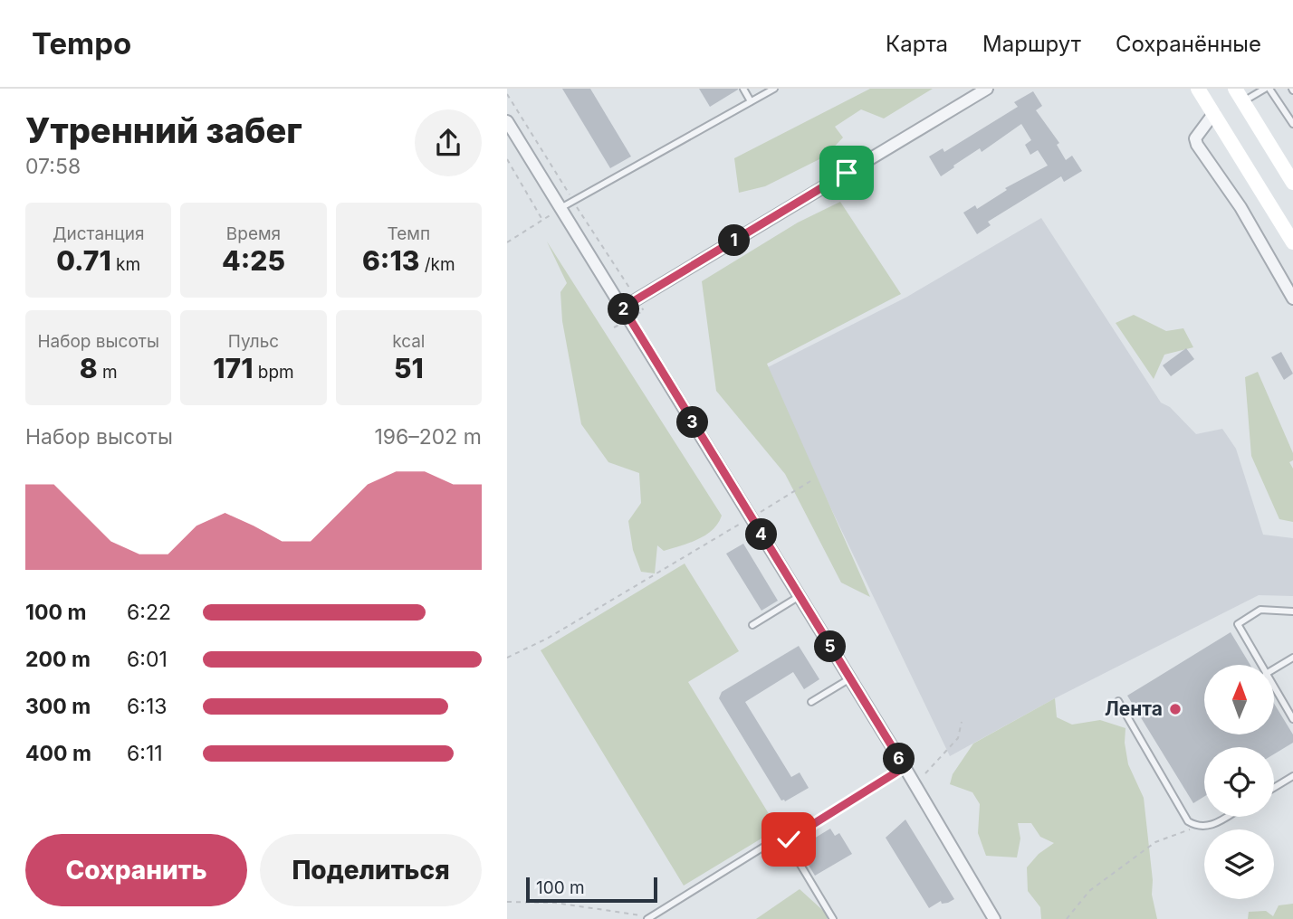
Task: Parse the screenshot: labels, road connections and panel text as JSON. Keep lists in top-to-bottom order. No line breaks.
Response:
{"places":["Лента"],"scale_bar":"100 m","north":"top","page":{"header":"Tempo","nav":["Карта","Маршрут","Сохранённые"],"heading":["Утренний забег","07:58"],"stats":[["Дистанция","0.71 km"],["Время","4:25"],["Темп","6:13 /km"],["Набор высоты","8 m"],["Пульс","171 bpm"],["kcal","51"]],"pins":["1","2","3","4","5","6"],"chart":["Набор высоты","196–202 m"],"list":[{"name":"100 m","note":"6:22"},{"name":"200 m","note":"6:01"},{"name":"300 m","note":"6:13"},{"name":"400 m","note":"6:11"}],"buttons":["Сохранить","Поделиться"],"scale":"100 m"}}
